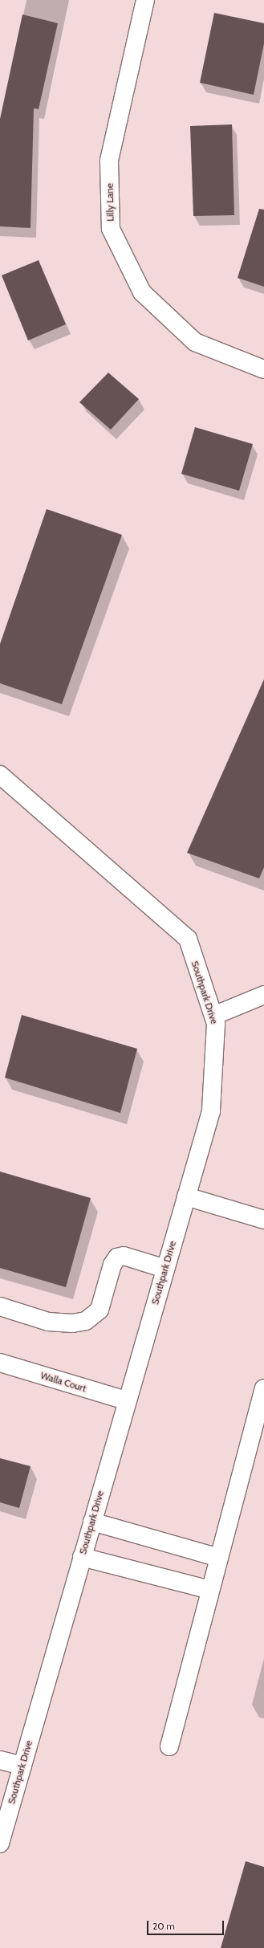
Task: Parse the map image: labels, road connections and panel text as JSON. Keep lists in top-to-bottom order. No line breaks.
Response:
{"streets":{"street":["Lilly Lane","Southpark Drive","Walla Court"]},"crossings":[["Southpark Drive","Walla Court"]],"scale_bar":"20 m"}
